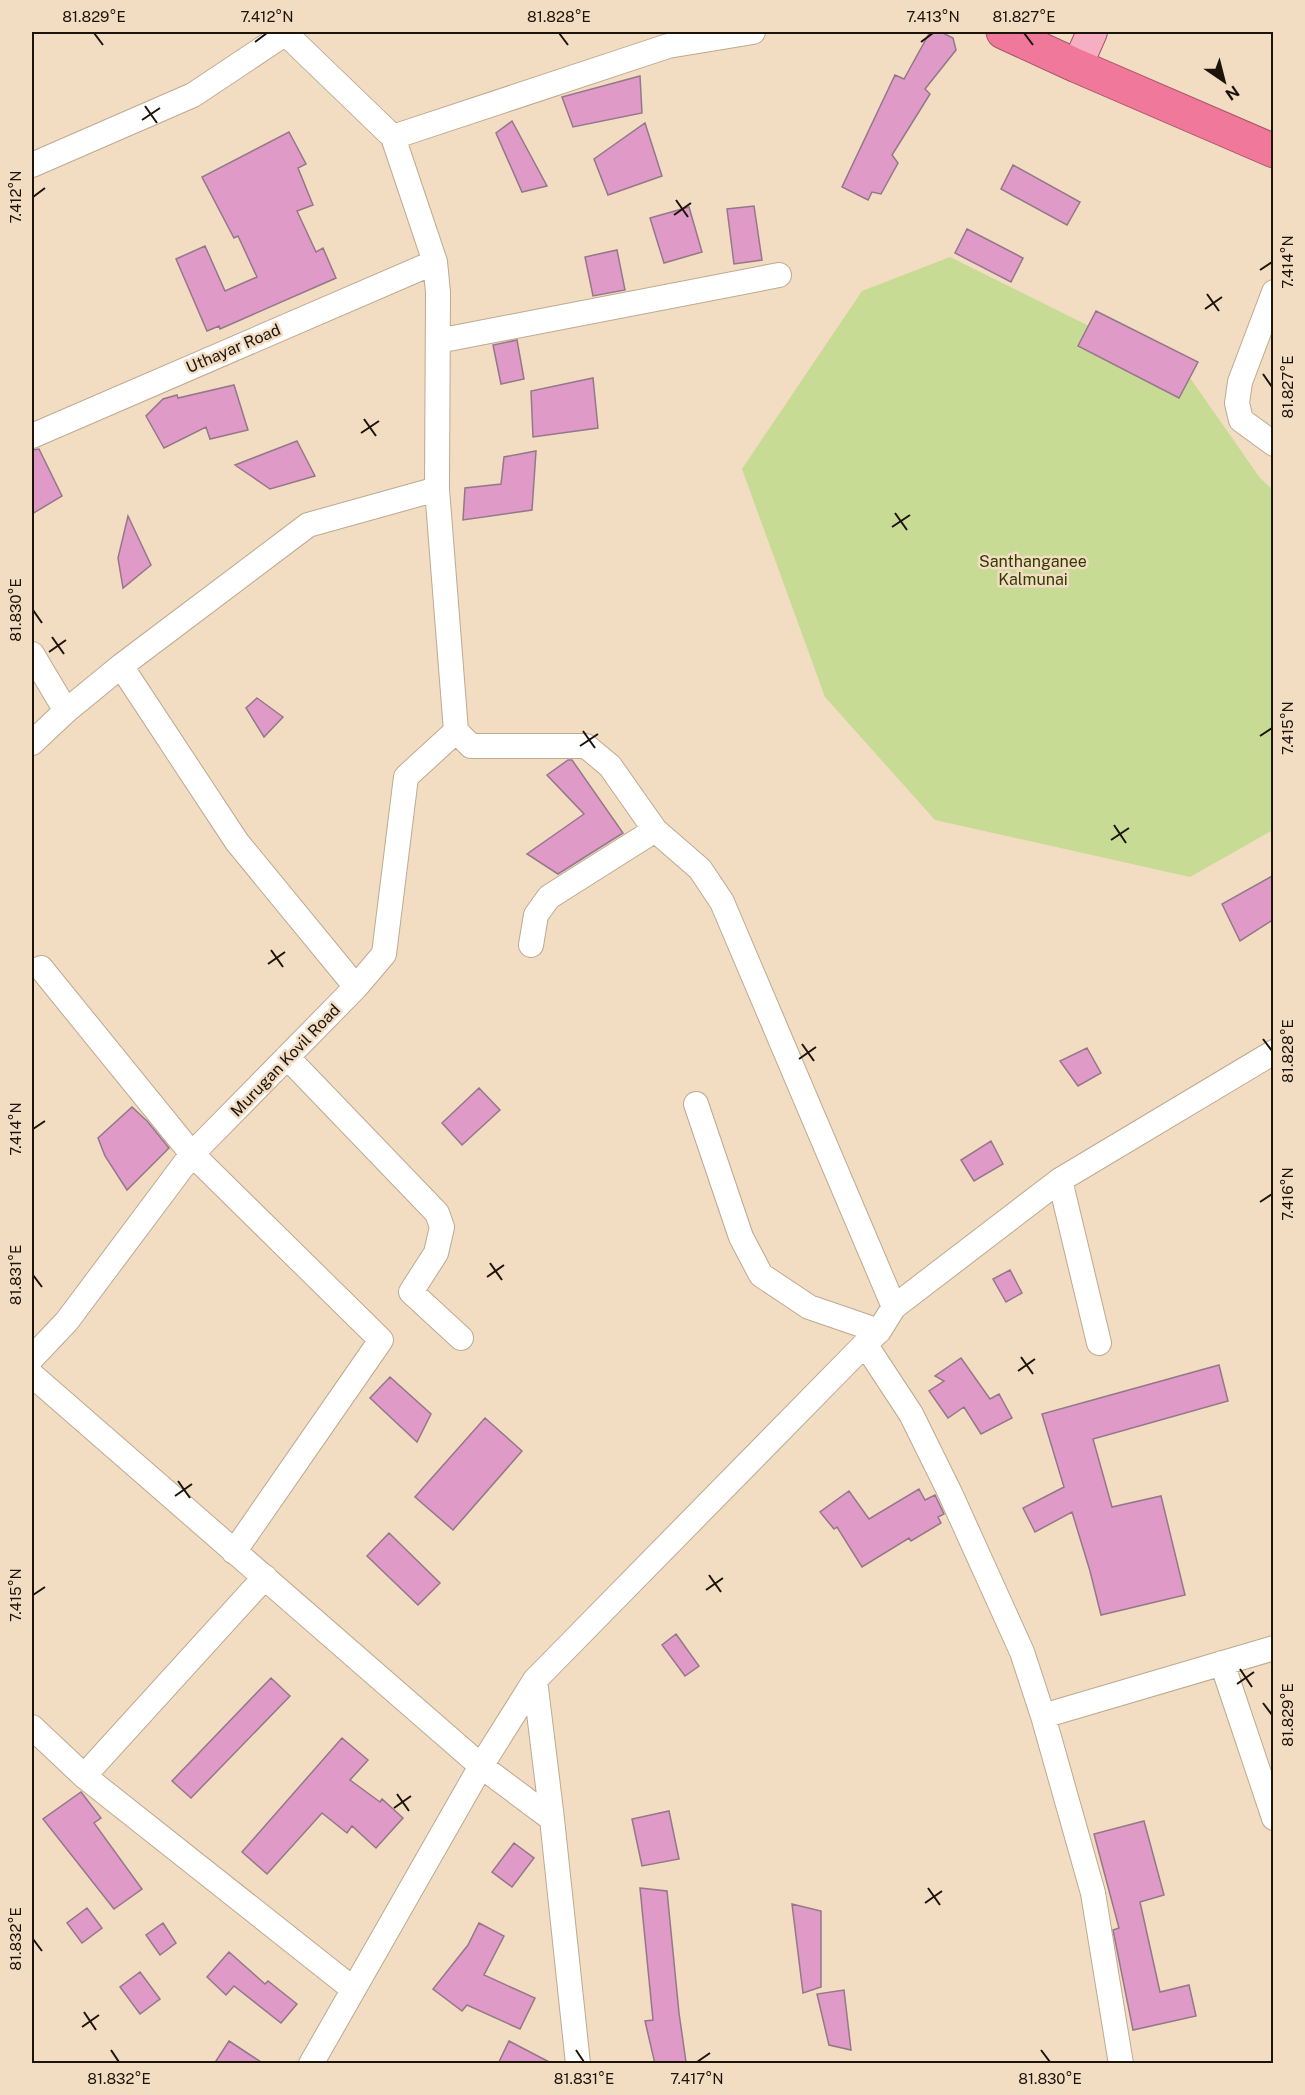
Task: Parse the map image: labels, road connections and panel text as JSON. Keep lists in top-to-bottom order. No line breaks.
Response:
{"streets":{"street":["Uthayar Road","Murugan Kovil Road"]},"parks":["Santhanganee Kalmunai"],"north":"bottom right","coordinates":["81.829°E","7.412°N","81.828°E","7.413°N","81.827°E","7.414°N","81.830°E","7.415°N","7.416°N","81.831°E","81.832°E","7.417°N"]}
